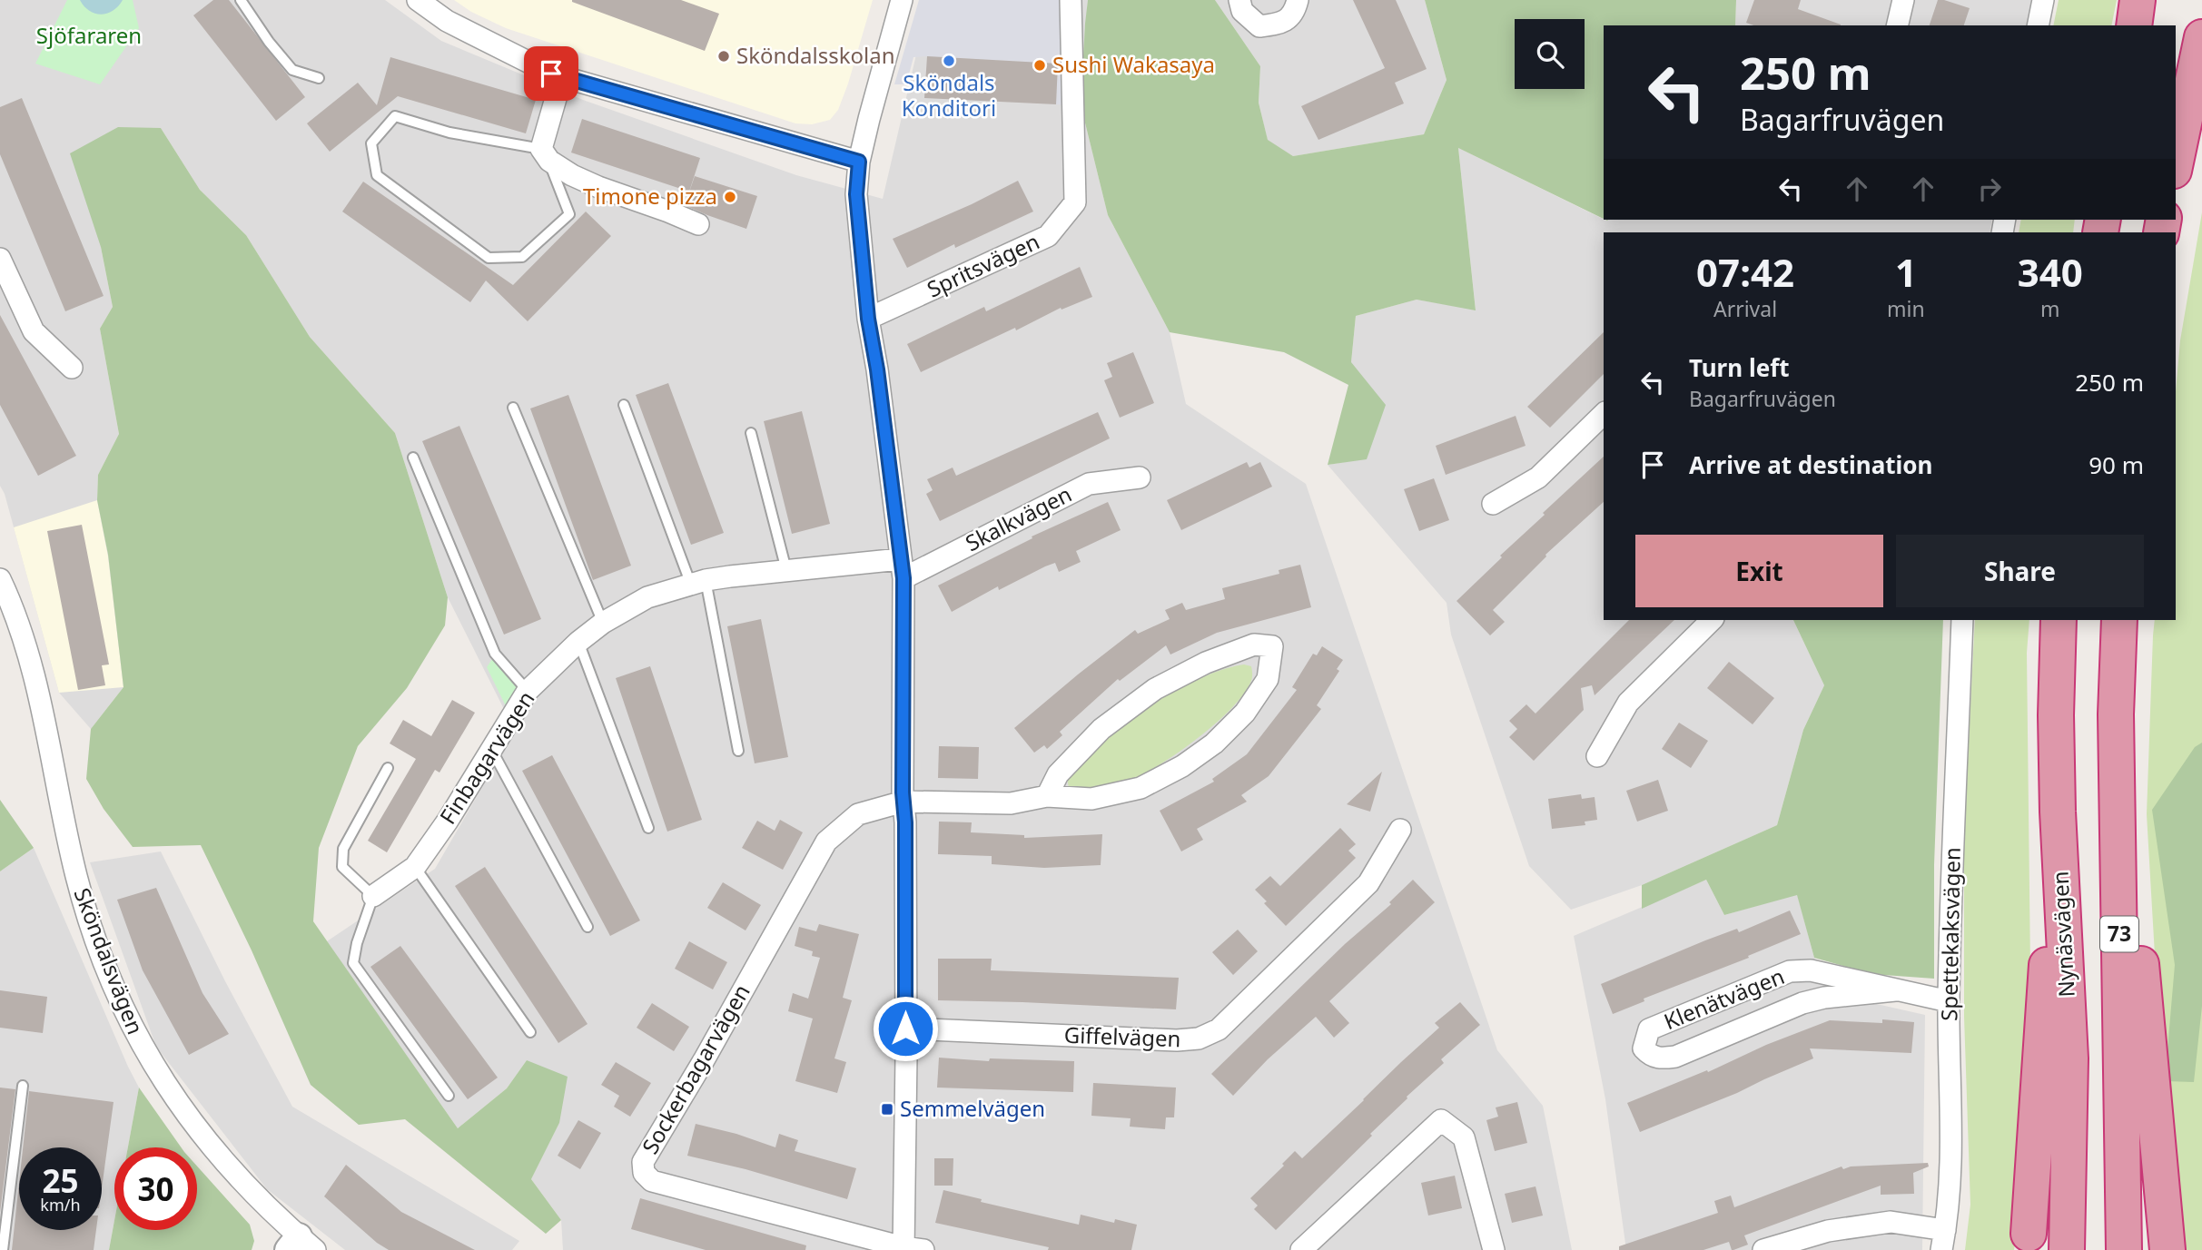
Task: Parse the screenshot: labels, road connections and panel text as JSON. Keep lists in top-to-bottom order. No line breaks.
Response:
{"streets":{"highway":["Nynäsvägen","73"],"street":["Spritsvägen","Skalkvägen","Finbagarvägen","Spettekaksvägen","Sköndalsvägen","Klenätvägen","Giffelvägen","Sockerbagarvägen"]},"crossings":[["Skalkvägen","Finbagarvägen"],["Spettekaksvägen","Klenätvägen"]],"parks":["Sjöfararen"],"places":{"other":["Sköndalsskolan","Sköndals Konditori","Sushi Wakasaya","Timone pizza"],"transit":["Semmelvägen"]},"page":{"turn":["250 m","Bagarfruvägen"],"eta":["07:42","Arrival","1","min","340","m"],"list":[{"name":"Turn left","note":"Bagarfruvägen","value":"250 m"},{"name":"Arrive at destination","value":"90 m"}],"buttons":["Exit","Share"],"speed":"25 km/h","limit":"30"}}
